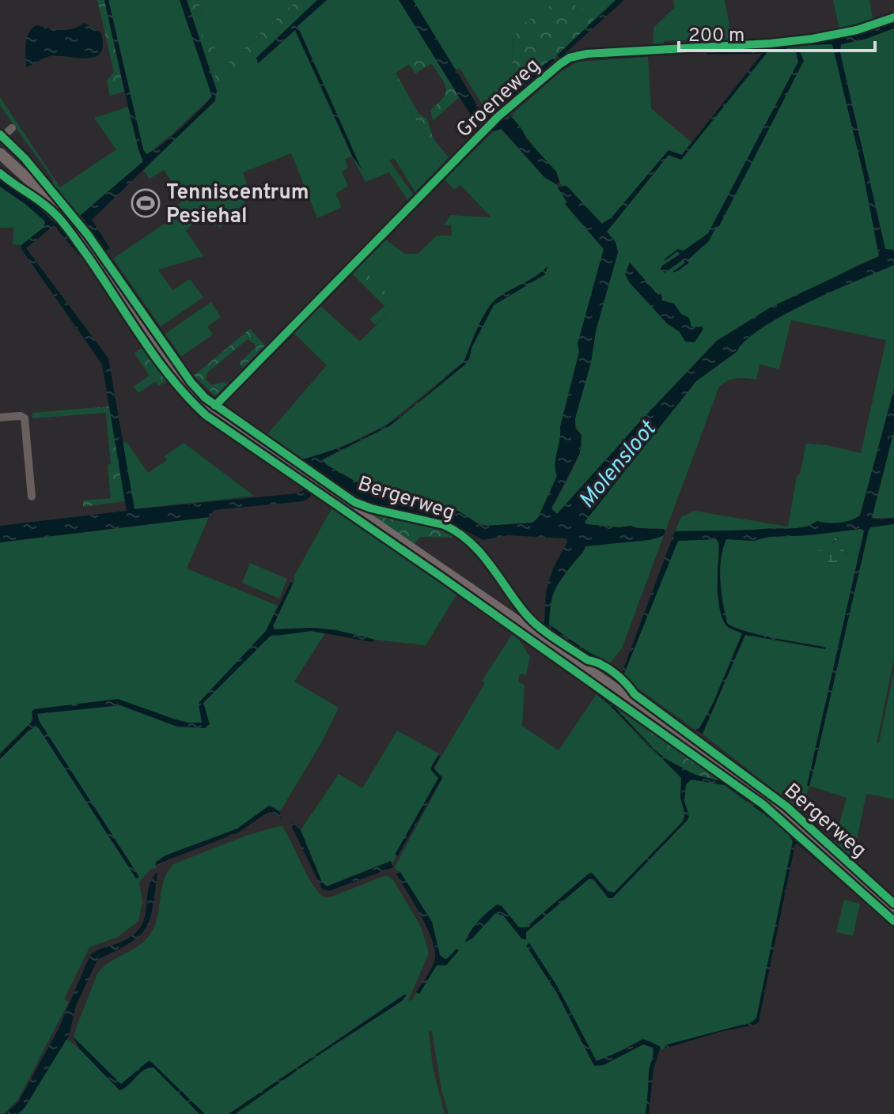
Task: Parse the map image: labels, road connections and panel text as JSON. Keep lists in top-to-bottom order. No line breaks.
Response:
{"streets":{"main road":["Bergerweg"],"street":["Groeneweg"]},"crossings":[["Groeneweg","Bergerweg"]],"water":["Molensloot"],"places":{"sports":["Tenniscentrum Pesiehal"]},"scale_bar":"200 m"}
